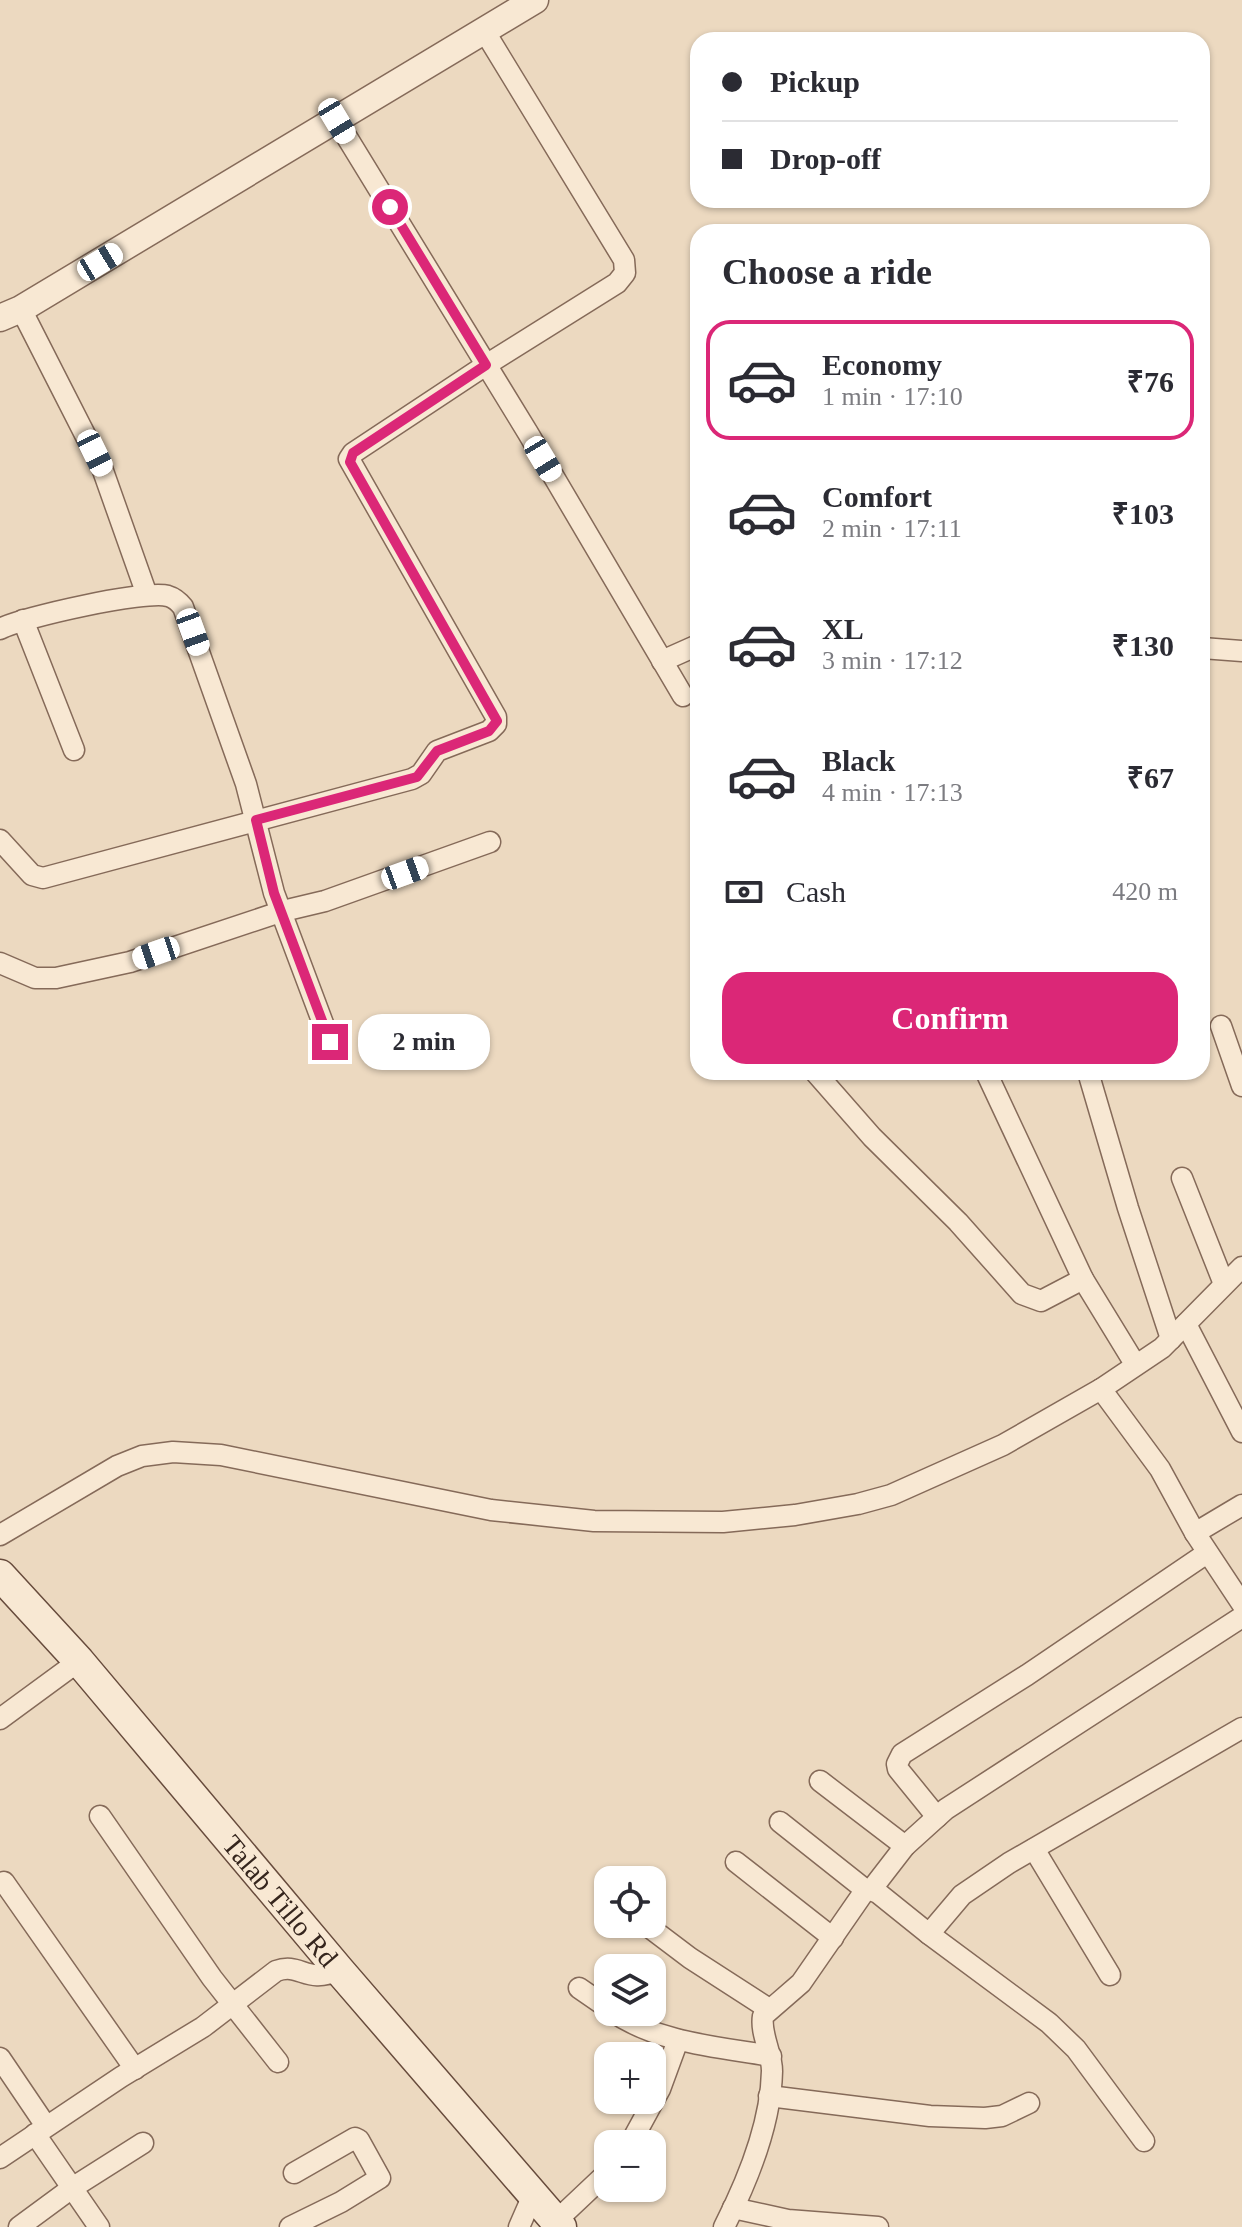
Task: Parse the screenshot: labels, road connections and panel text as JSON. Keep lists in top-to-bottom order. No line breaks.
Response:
{"streets":{"main road":["Talab Tillo Rd"]},"page":{"banner":["Pickup","Drop-off"],"heading":"Choose a ride","list":[{"name":"Economy","note":"1 min · 17:10","value":"₹76"},{"name":"Comfort","note":"2 min · 17:11","value":"₹103"},{"name":"XL","note":"3 min · 17:12","value":"₹130"},{"name":"Black","note":"4 min · 17:13","value":"₹67"}],"pay":["Cash","420 m"],"buttons":"Confirm","bubble":"2 min","map_buttons":["+","−"]}}
